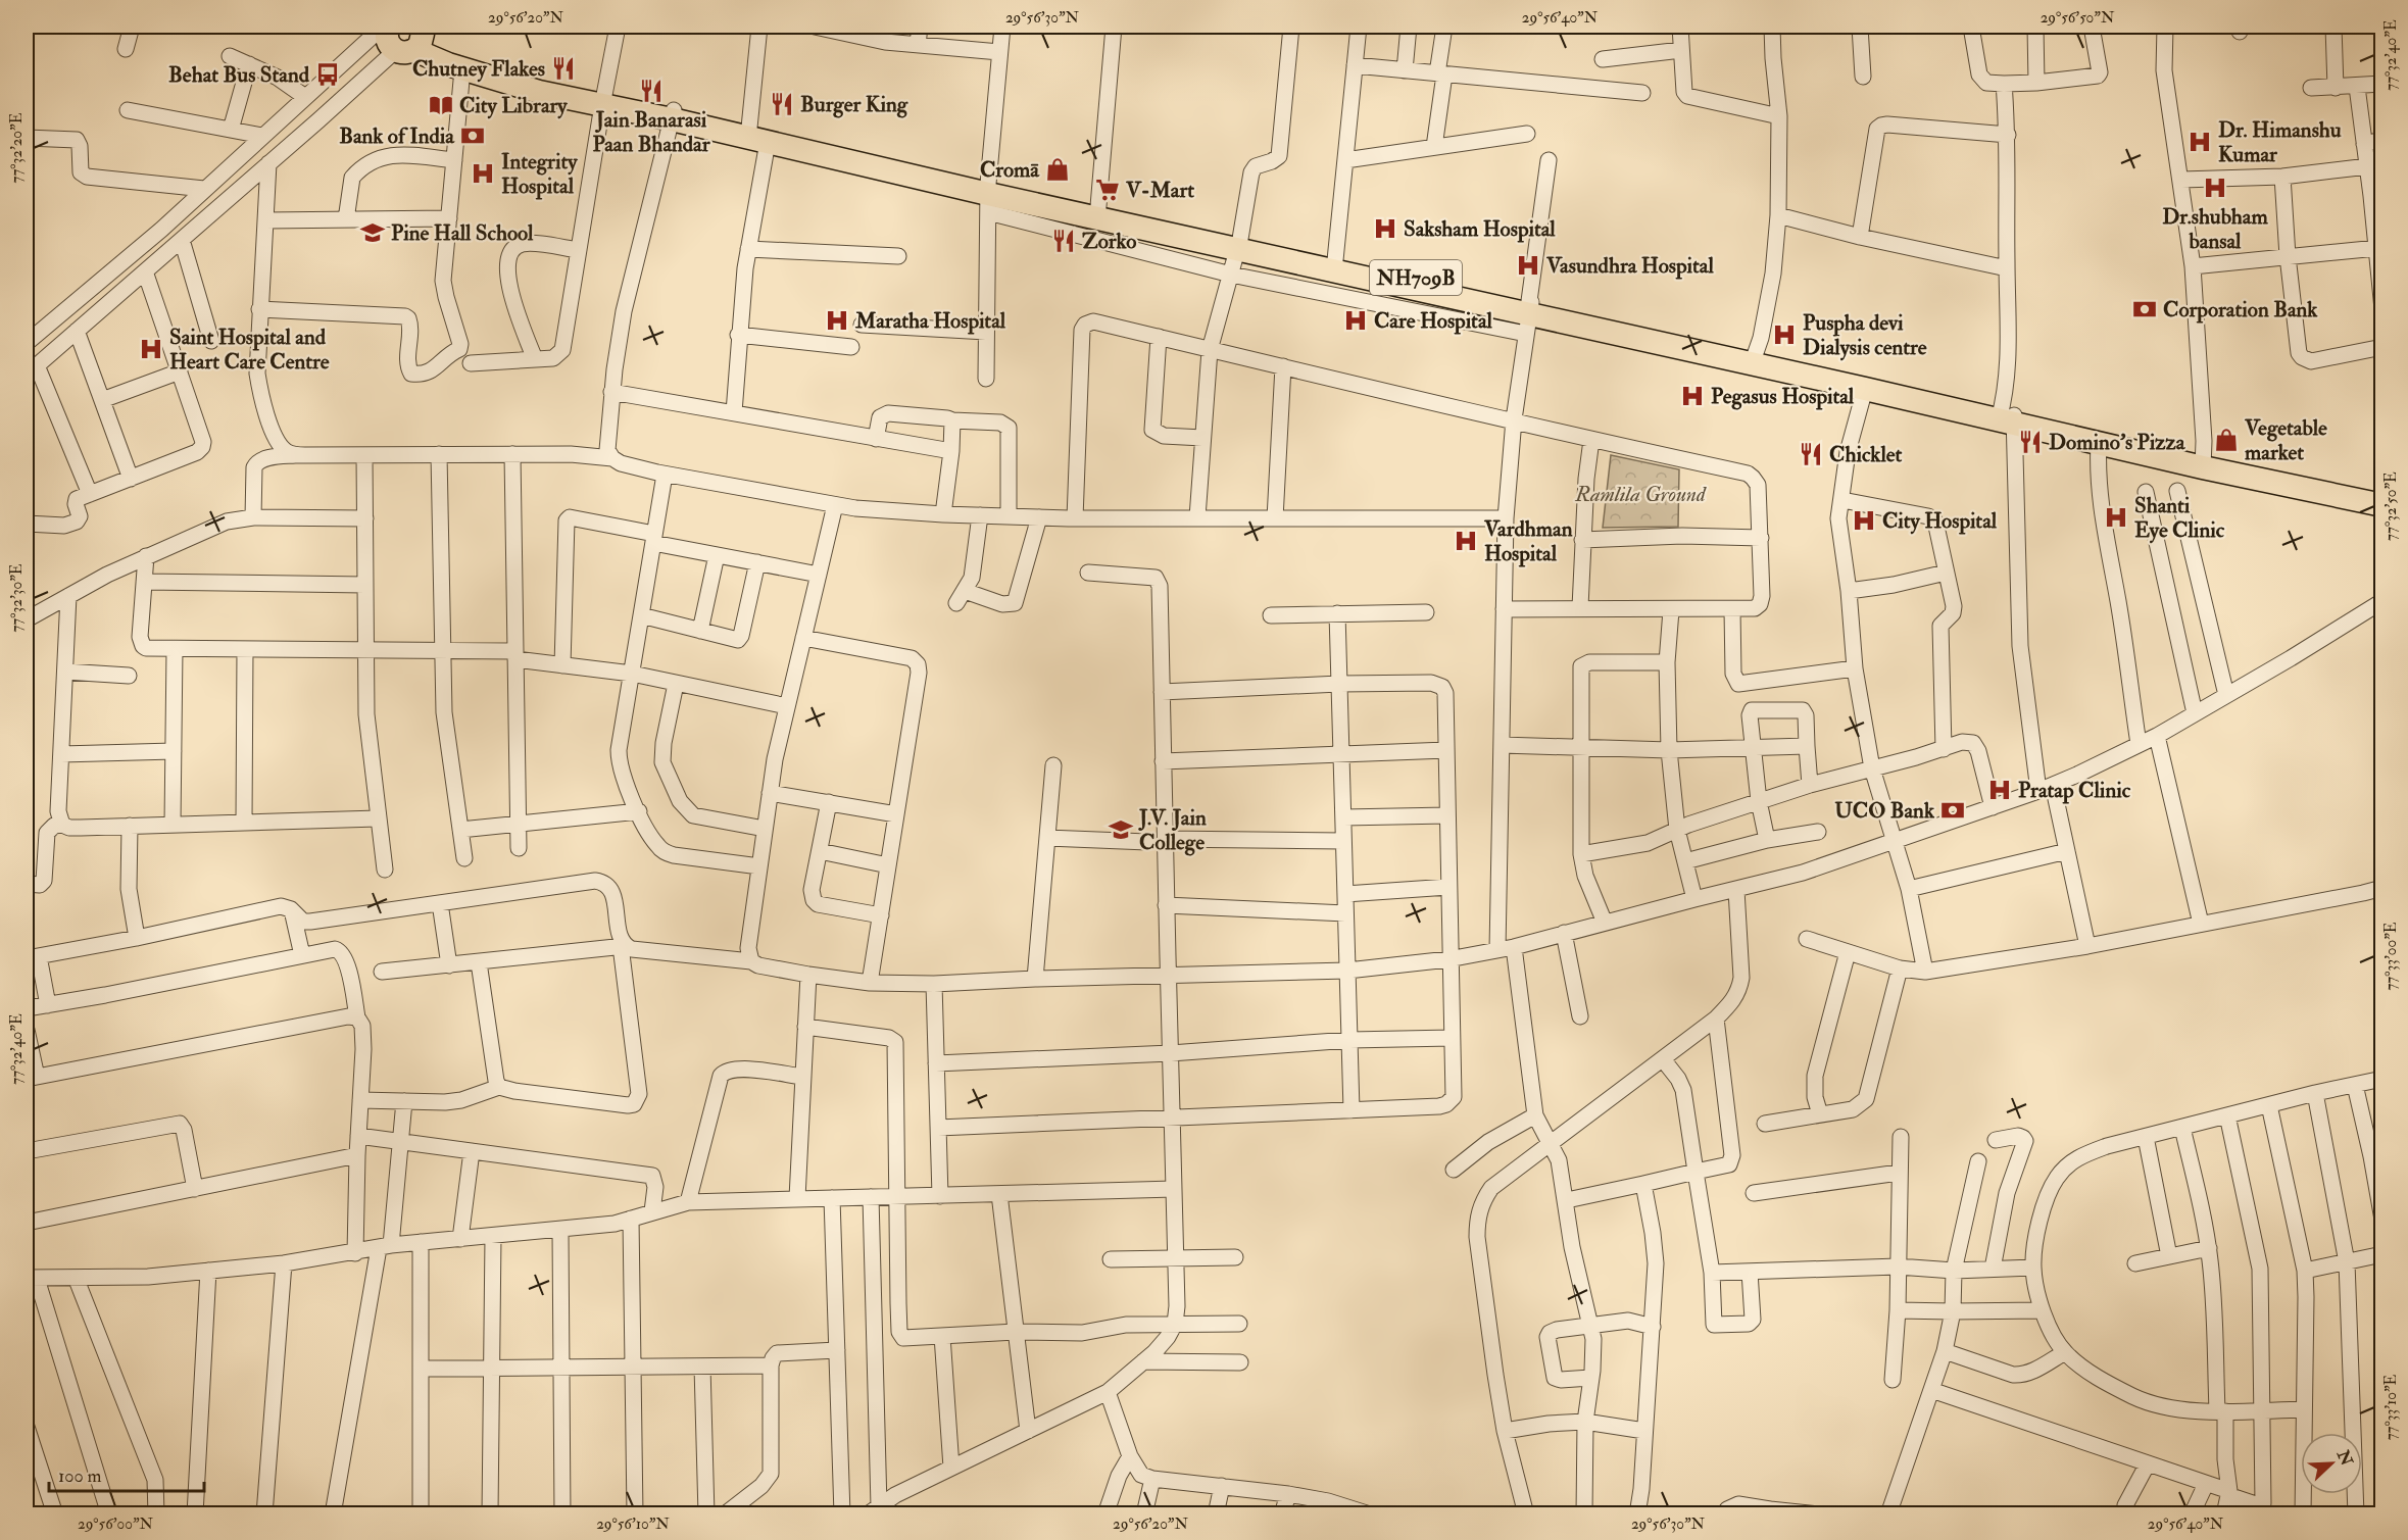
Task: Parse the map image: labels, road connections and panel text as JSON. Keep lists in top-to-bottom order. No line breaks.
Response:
{"streets":{"highway":["NH709B"]},"parks":["Ramlila Ground"],"places":{"restaurant":["Chutney Flakes","Jain Banarasi Paan Bhandar","Burger King","Zorko","Domino's Pizza","Chicklet"],"bus stop":["Behat Bus Stand"],"library":["City Library"],"bank":["Bank of India","Corporation Bank","UCO Bank"],"hospital":["Dr. Himanshu Kumar","Integrity Hospital","Dr.shubham bansal","Saksham Hospital","Vasundhra Hospital","Maratha Hospital","Care Hospital","Puspha devi Dialysis centre","Saint Hospital and Heart Care Centre","Pegasus Hospital","Shanti Eye Clinic","City Hospital","Vardhman Hospital","Pratap Clinic"],"shop":["Cromā","Vegetable market"],"supermarket":["V-Mart"],"school or university":["Pine Hall School","J.V. Jain College"]},"scale_bar":"100 m","north":"top right","coordinates":["29°56'20\"N","29°56'30\"N","29°56'40\"N","29°56'50\"N","77°32'40\"E","77°32'20\"E","77°32'50\"E","77°32'30\"E","77°33'00\"E","77°33'10\"E","29°56'00\"N","29°56'10\"N"]}
